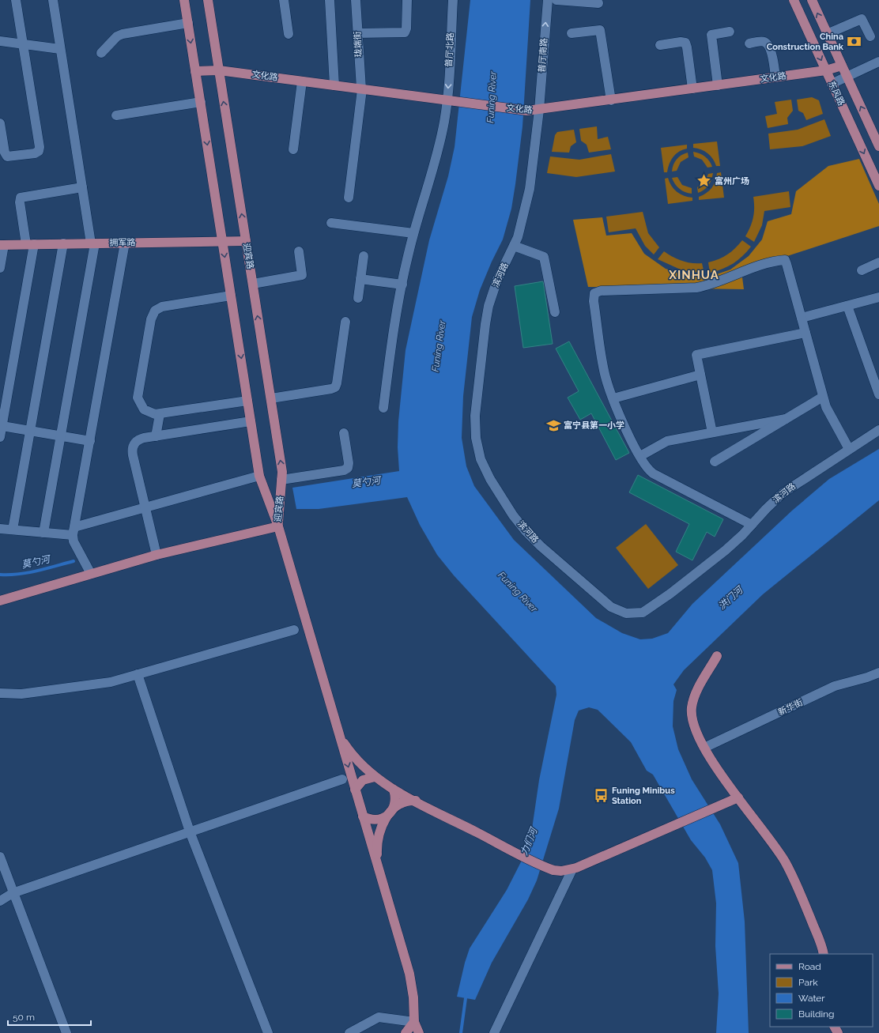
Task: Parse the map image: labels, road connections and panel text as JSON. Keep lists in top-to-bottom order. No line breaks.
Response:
{"streets":{"main road":["文化路","东风路","拥军路","迎宾路"],"street":["珑端街","普厅北路","普厅南路","滨河路","新华街"]},"crossings":[["珑端街","文化路"],["普厅北路","文化路"],["普厅南路","文化路"],["普厅南路","滨河路"],["文化路","东风路"],["文化路","迎宾路"],["文化路","滨河路"],["拥军路","迎宾路"]],"one_way":["普厅南路"],"districts":["XINHUA"],"water":["Funing River","莫勺河","洪门河","力们河"],"places":{"bank":["China Construction Bank"],"place":["富州广场"],"school or university":["富宁县第一小学"],"bus stop":["Funing Minibus Station"]},"legend":["Road","Park","Water","Building"],"scale_bar":"50 m"}
